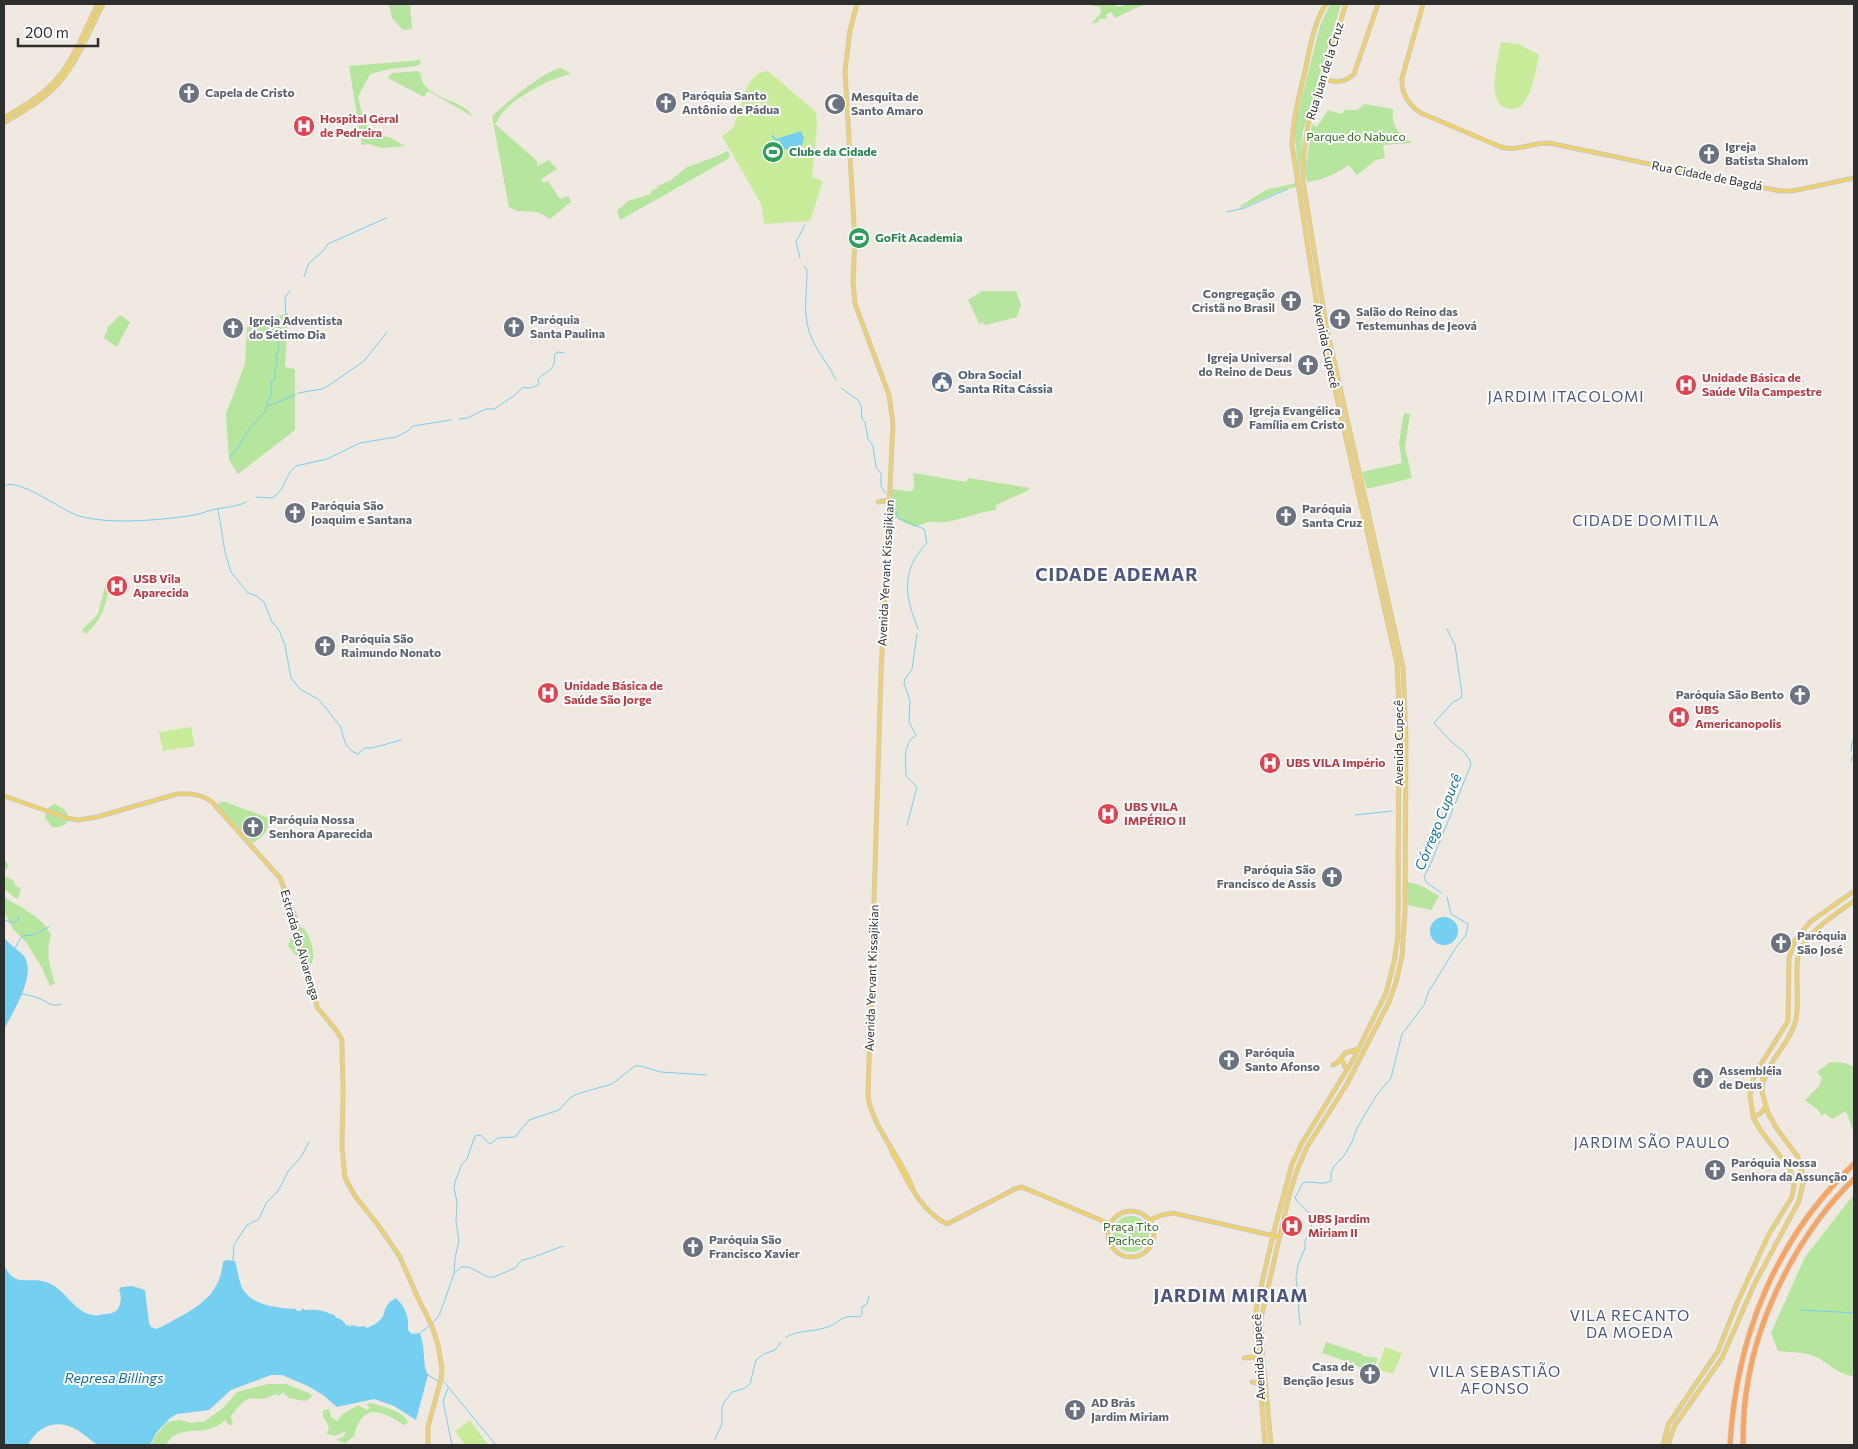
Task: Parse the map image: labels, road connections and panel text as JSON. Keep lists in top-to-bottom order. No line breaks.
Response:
{"streets":{"main road":["Rua Juan de la Cruz","Rua Cidade de Bagdá","Avenida Cupecê","Avenida Yervant Kissajikian","Estrada do Alvarenga"]},"crossings":[["Rua Juan de la Cruz","Avenida Cupecê"]],"districts":["JARDIM ITACOLOMI","CIDADE DOMITILA","CIDADE ADEMAR","JARDIM SÃO PAULO","JARDIM MIRIAM","VILA RECANTO DA MOEDA","VILA SEBASTIÃO AFONSO"],"water":["Córrego Cupucê","Represa Billings"],"parks":["Parque do Nabuco","Praça Tito Pacheco"],"places":{"church":["Capela de Cristo","Paróquia Santo Antônio de Pádua","Igreja Batista Shalom","Congregação Cristã no Brasil","Salão do Reino das Testemunhas de Jeová","Paróquia Santa Paulina","Igreja Adventista do Sétimo Dia","Igreja Universal do Reino de Deus","Igreja Evangélica Família em Cristo","Paróquia São Joaquim e Santana","Paróquia Santa Cruz","Paróquia São Raimundo Nonato","Paróquia São Bento","Paróquia Nossa Senhora Aparecida","Paróquia São Francisco de Assis","Paróquia São José","Paróquia Santo Afonso","Assembléia de Deus","Paróquia Nossa Senhora da Assunção","Paróquia São Francisco Xavier","Casa de Benção Jesus","AD Brás Jardim Miriam"],"mosque":["Mesquita de Santo Amaro"],"hospital":["Hospital Geral de Pedreira","Unidade Básica de Saúde Vila Campestre","USB Vila Aparecida","Unidade Básica de Saúde São Jorge","UBS Americanopolis","UBS VILA Império","UBS VILA IMPÉRIO II","UBS Jardim Miriam II"],"sports":["Clube da Cidade","GoFit Academia"],"public building":["Obra Social Santa Rita Cássia"]},"scale_bar":"200 m"}
